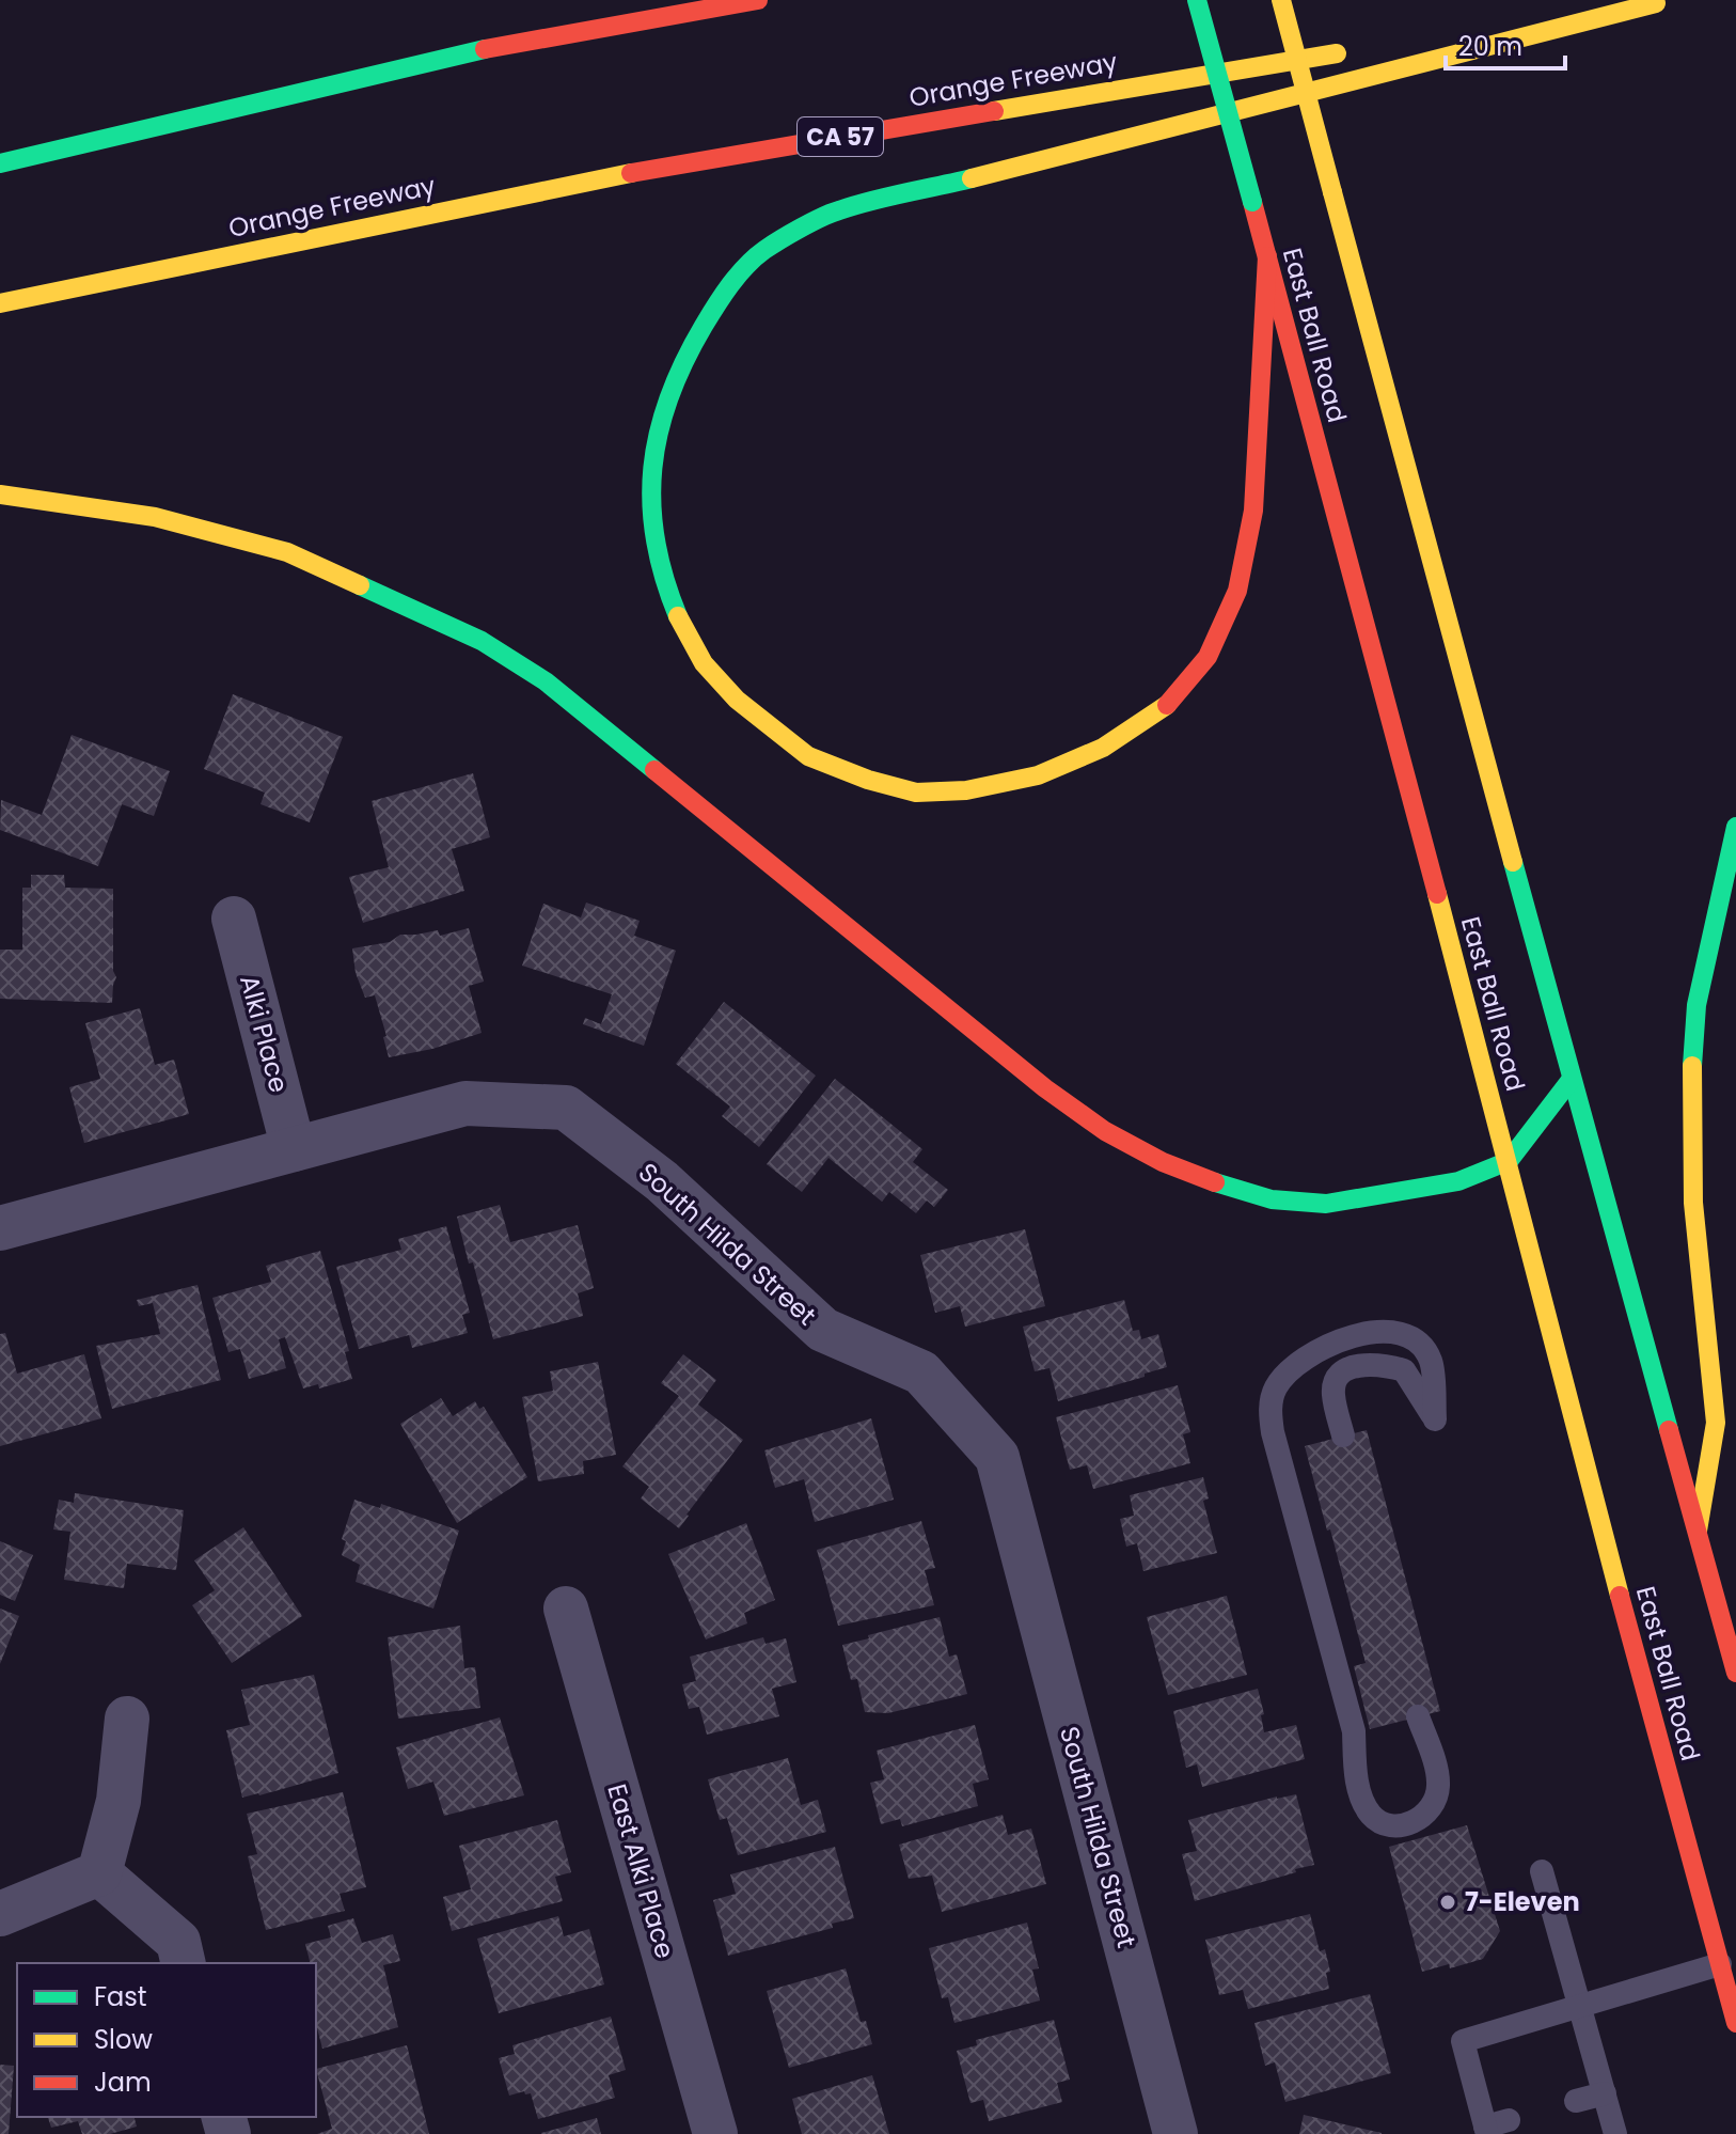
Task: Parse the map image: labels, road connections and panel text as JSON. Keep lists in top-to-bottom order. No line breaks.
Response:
{"streets":{"main road":["Orange Freeway","CA 57","East Ball Road"],"street":["Alki Place","South Hilda Street","East Alki Place"]},"crossings":[["Alki Place","South Hilda Street"]],"places":["7-Eleven"],"legend":["Fast","Slow","Jam"],"scale_bar":"20 m"}
